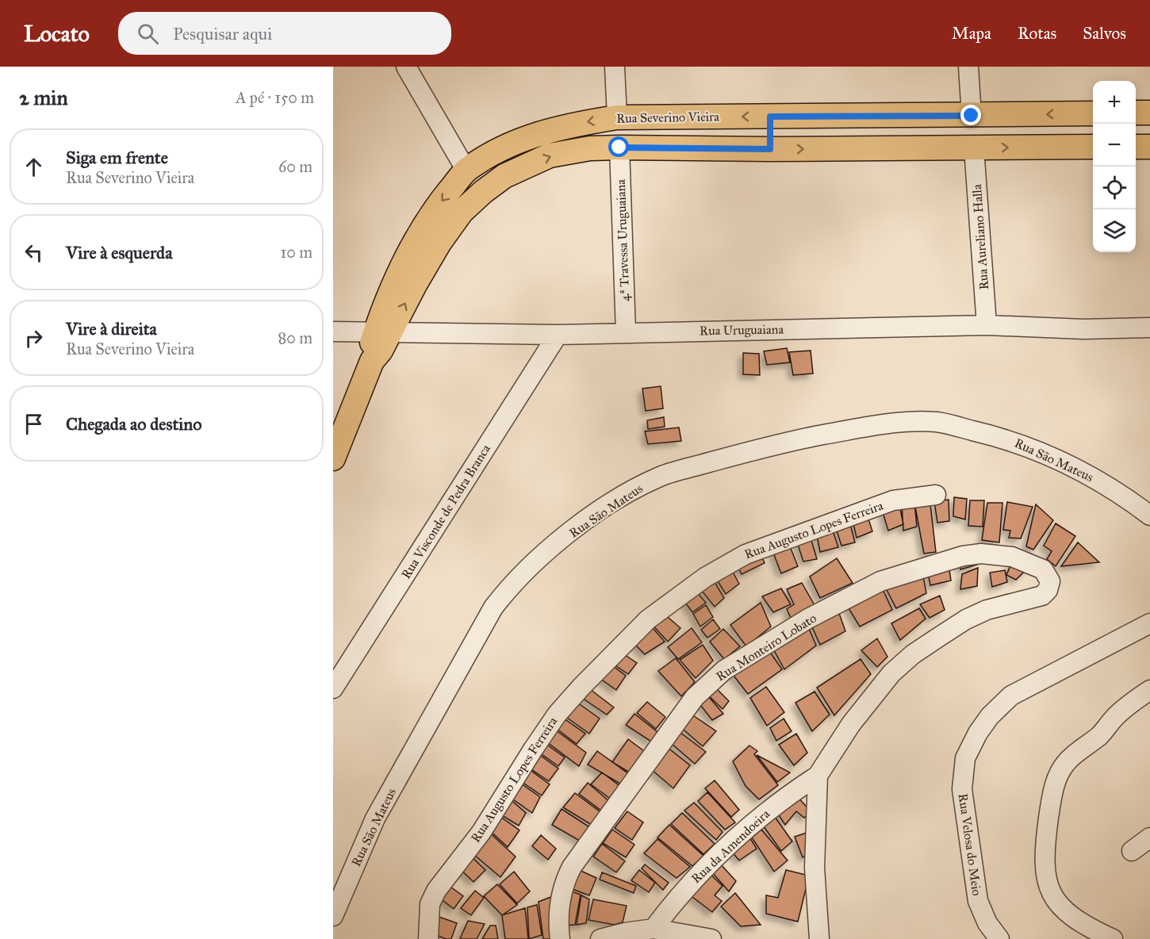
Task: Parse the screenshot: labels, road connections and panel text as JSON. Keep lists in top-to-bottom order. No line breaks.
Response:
{"streets":{"main road":["Rua Severino Vieira"],"street":["Rua Aureliano Halla","4ª Travessa Uruguaiana","Rua Uruguaiana","Rua São Mateus","Rua Visconde de Pedra Branca","Rua Augusto Lopes Ferreira","Rua Monteiro Lobato","Rua Velosa do Meio","Rua da Amendoeira"]},"crossings":[["Rua Severino Vieira","Rua Aureliano Halla"],["Rua Severino Vieira","4ª Travessa Uruguaiana"],["Rua Severino Vieira","Rua Uruguaiana"],["Rua Aureliano Halla","Rua Uruguaiana"],["4ª Travessa Uruguaiana","Rua Uruguaiana"],["Rua Uruguaiana","Rua Visconde de Pedra Branca"],["Rua Monteiro Lobato","Rua da Amendoeira"]],"page":{"header":"Locato","search":"Pesquisar aqui","nav":["Mapa","Rotas","Salvos"],"heading":["2 min","A pé · 150 m"],"map_buttons":["+","−"],"list":[["Siga em frente","Rua Severino Vieira","60 m"],["Vire à esquerda","10 m"],["Vire à direita","Rua Severino Vieira","80 m"],"Chegada ao destino"]}}
